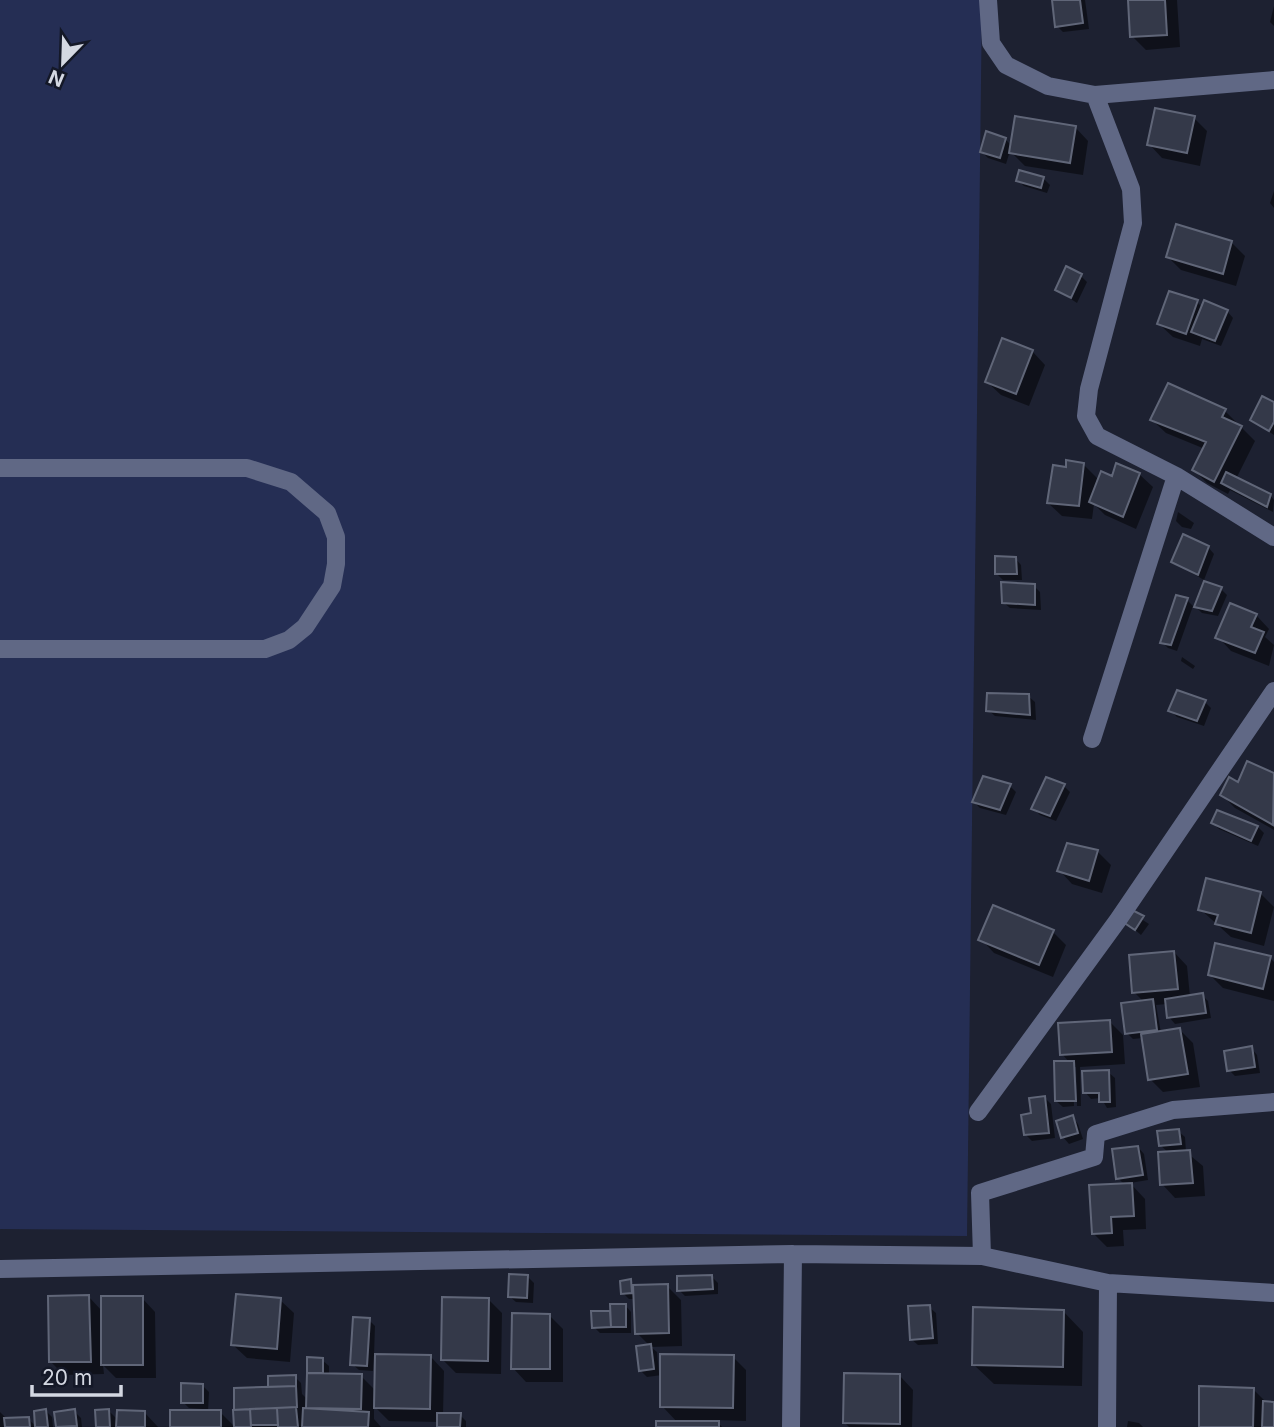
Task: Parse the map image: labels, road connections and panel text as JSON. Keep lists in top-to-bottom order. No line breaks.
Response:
{"scale_bar":"20 m","north":"bottom left"}
